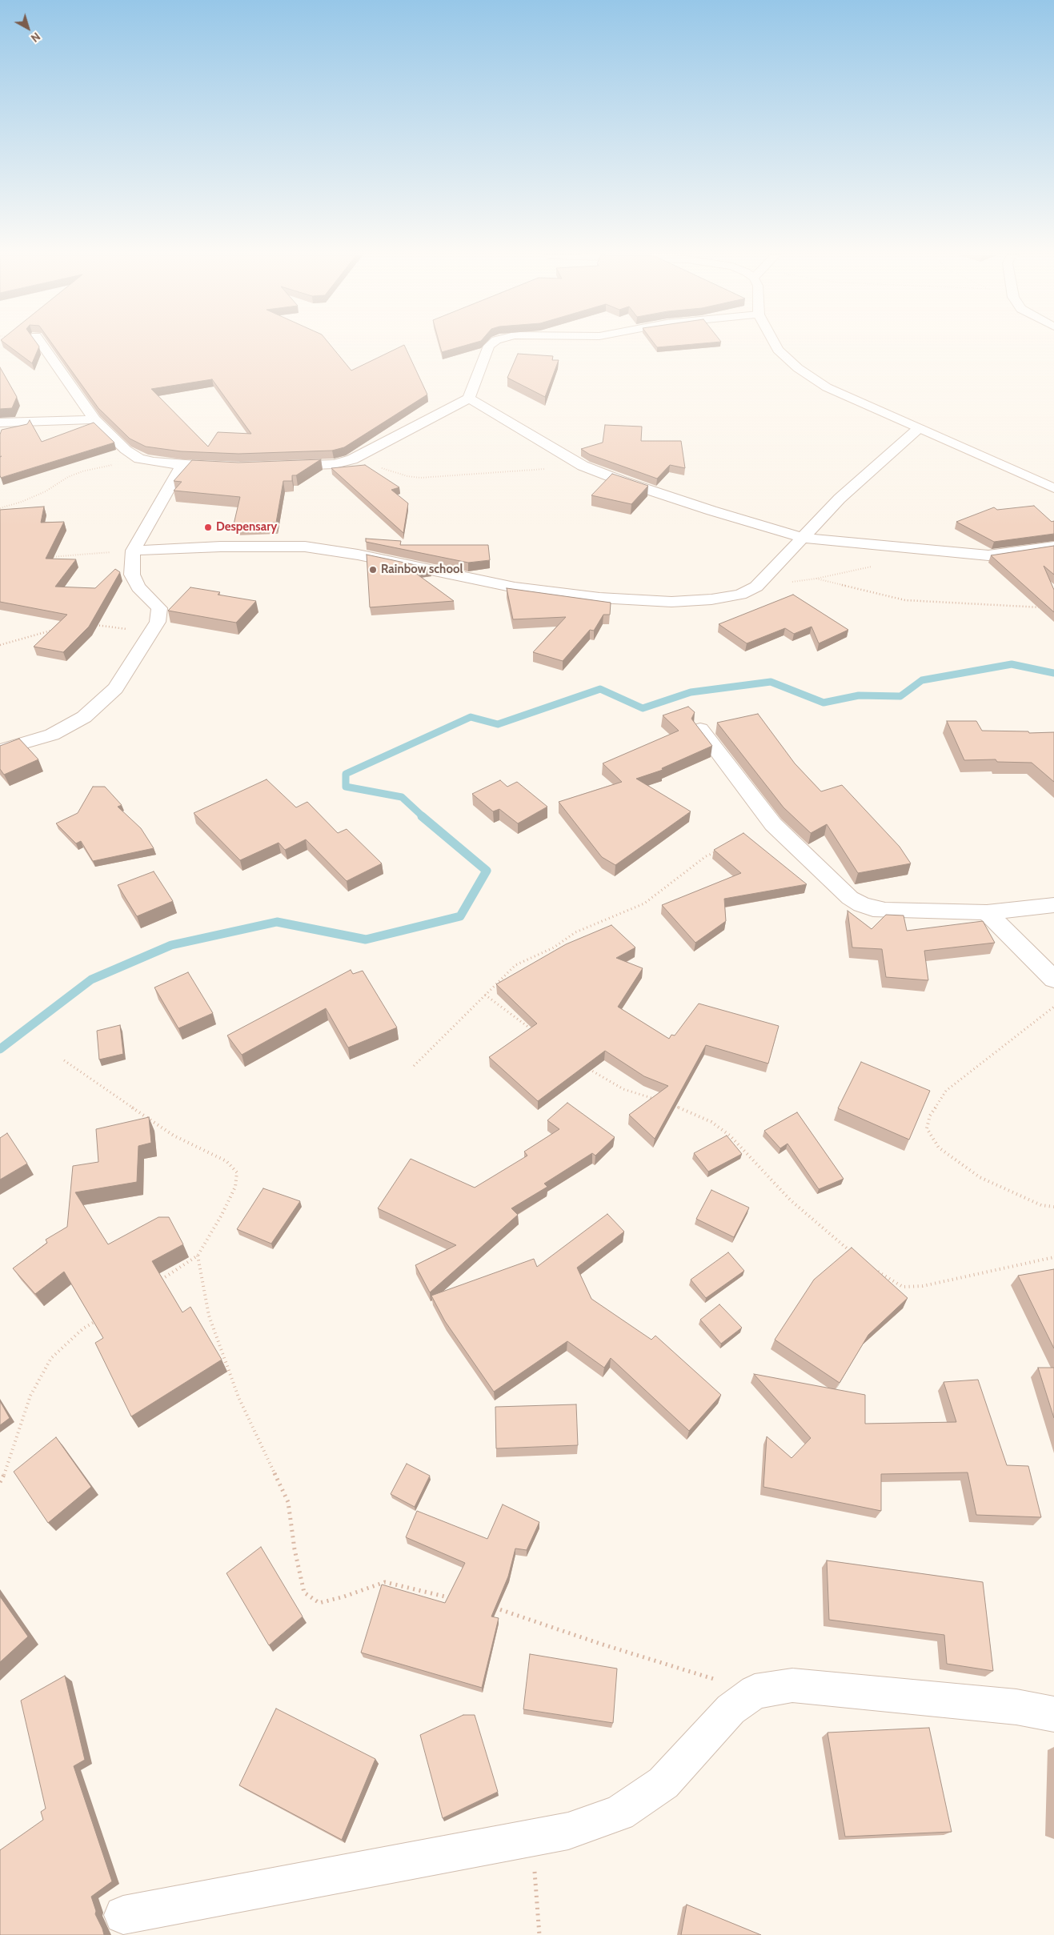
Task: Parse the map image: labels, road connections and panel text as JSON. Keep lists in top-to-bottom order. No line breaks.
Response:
{"places":["Despensary","Rainbow school"],"north":"bottom right"}
